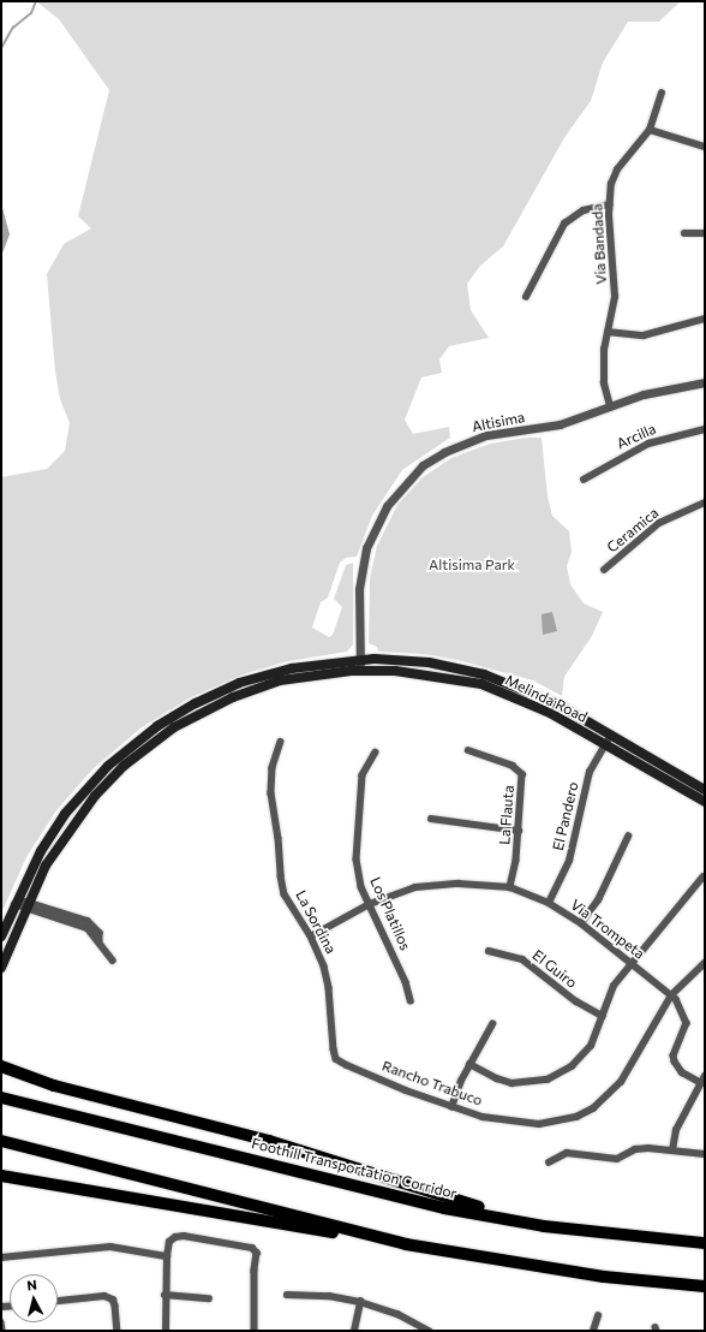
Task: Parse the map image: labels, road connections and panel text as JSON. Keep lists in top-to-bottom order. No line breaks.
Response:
{"streets":{"highway":["Foothill Transportation Corridor"],"main road":["Melinda Road"],"street":["Via Bandada","Altisima","Arcilla","Ceramica","La Flauta","El Pandero","Los Platillos","La Sordina","Via Trompeta","El Guiro","Rancho Trabuco"]},"crossings":[["Via Bandada","Altisima"],["Altisima","Melinda Road"],["Melinda Road","El Pandero"],["La Flauta","Via Trompeta"],["El Pandero","Via Trompeta"],["Los Platillos","Via Trompeta"],["La Sordina","Via Trompeta"],["La Sordina","Rancho Trabuco"],["Via Trompeta","Rancho Trabuco"]],"parks":["Altisima Park"],"north":"top"}
